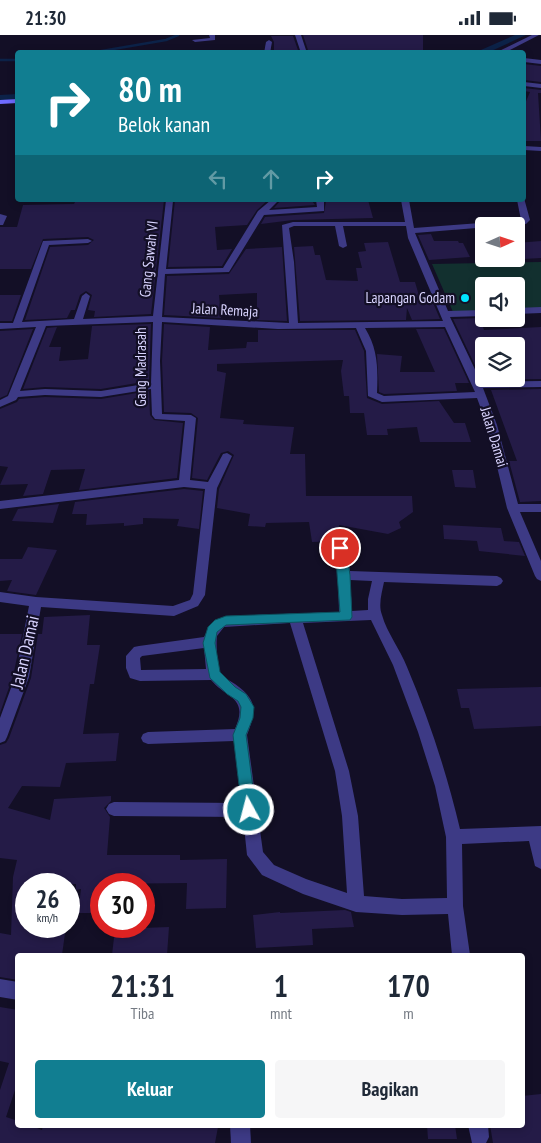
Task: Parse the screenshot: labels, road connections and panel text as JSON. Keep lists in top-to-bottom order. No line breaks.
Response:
{"streets":{"street":["Gang Sawah VI","Jalan Remaja","Gang Madrasah","Jalan Damai"]},"crossings":[["Gang Sawah VI","Jalan Remaja"],["Gang Sawah VI","Gang Madrasah"],["Jalan Remaja","Gang Madrasah"],["Jalan Remaja","Jalan Damai"]],"places":["Lapangan Godam"],"north":"right","page":{"status":"21:30","turn":["80 m","Belok kanan"],"speed":"26 km/h","limit":"30","eta":["21:31","Tiba","1","mnt","170","m"],"buttons":["Keluar","Bagikan"]}}
